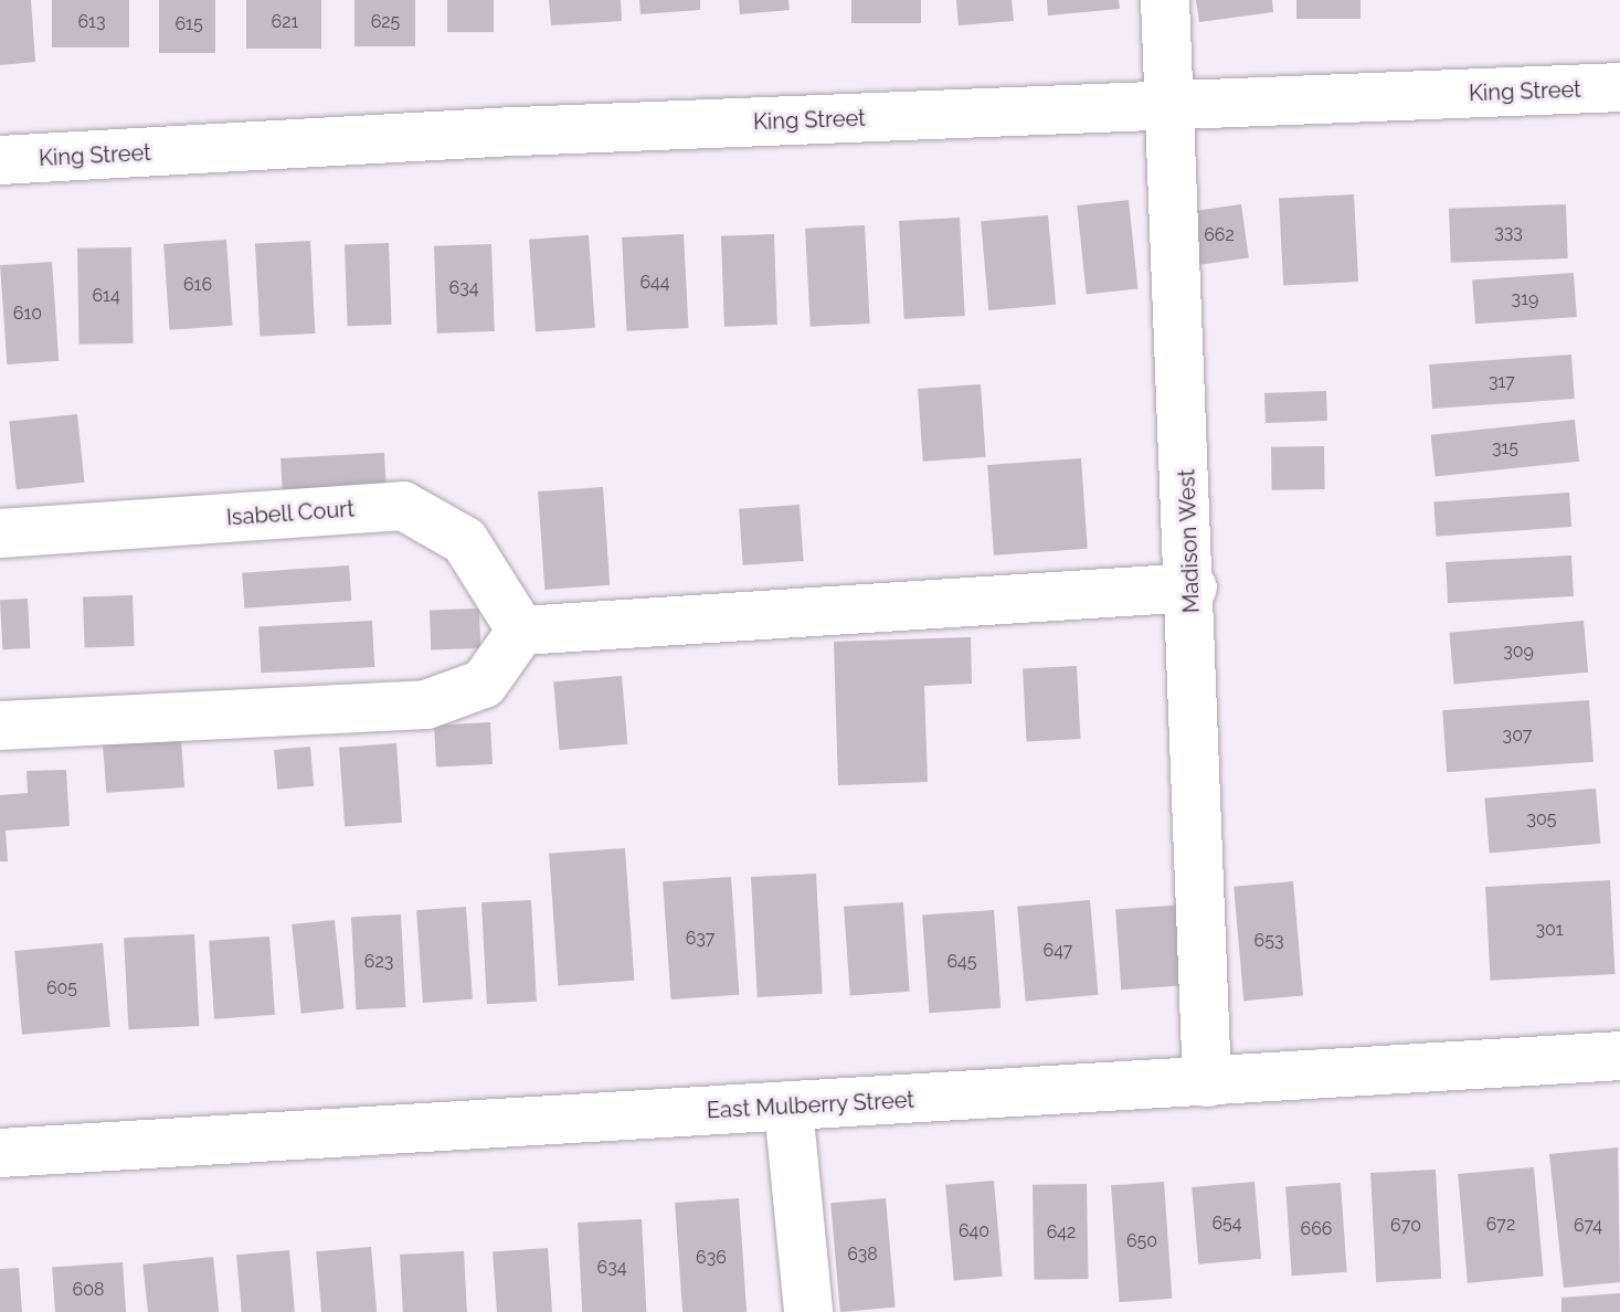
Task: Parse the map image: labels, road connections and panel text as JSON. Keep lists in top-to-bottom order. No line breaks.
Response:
{"streets":{"street":["King Street","Isabell Court","Madison West","East Mulberry Street"]},"crossings":[["King Street","Madison West"],["Madison West","East Mulberry Street"]],"house_numbers":["613","621","625","615","333","662","644","616","634","614","319","610","317","315","309","307","305","301","637","653","647","623","645","605","654","672","670","674","666","640","642","650","638","636","634","608"]}
